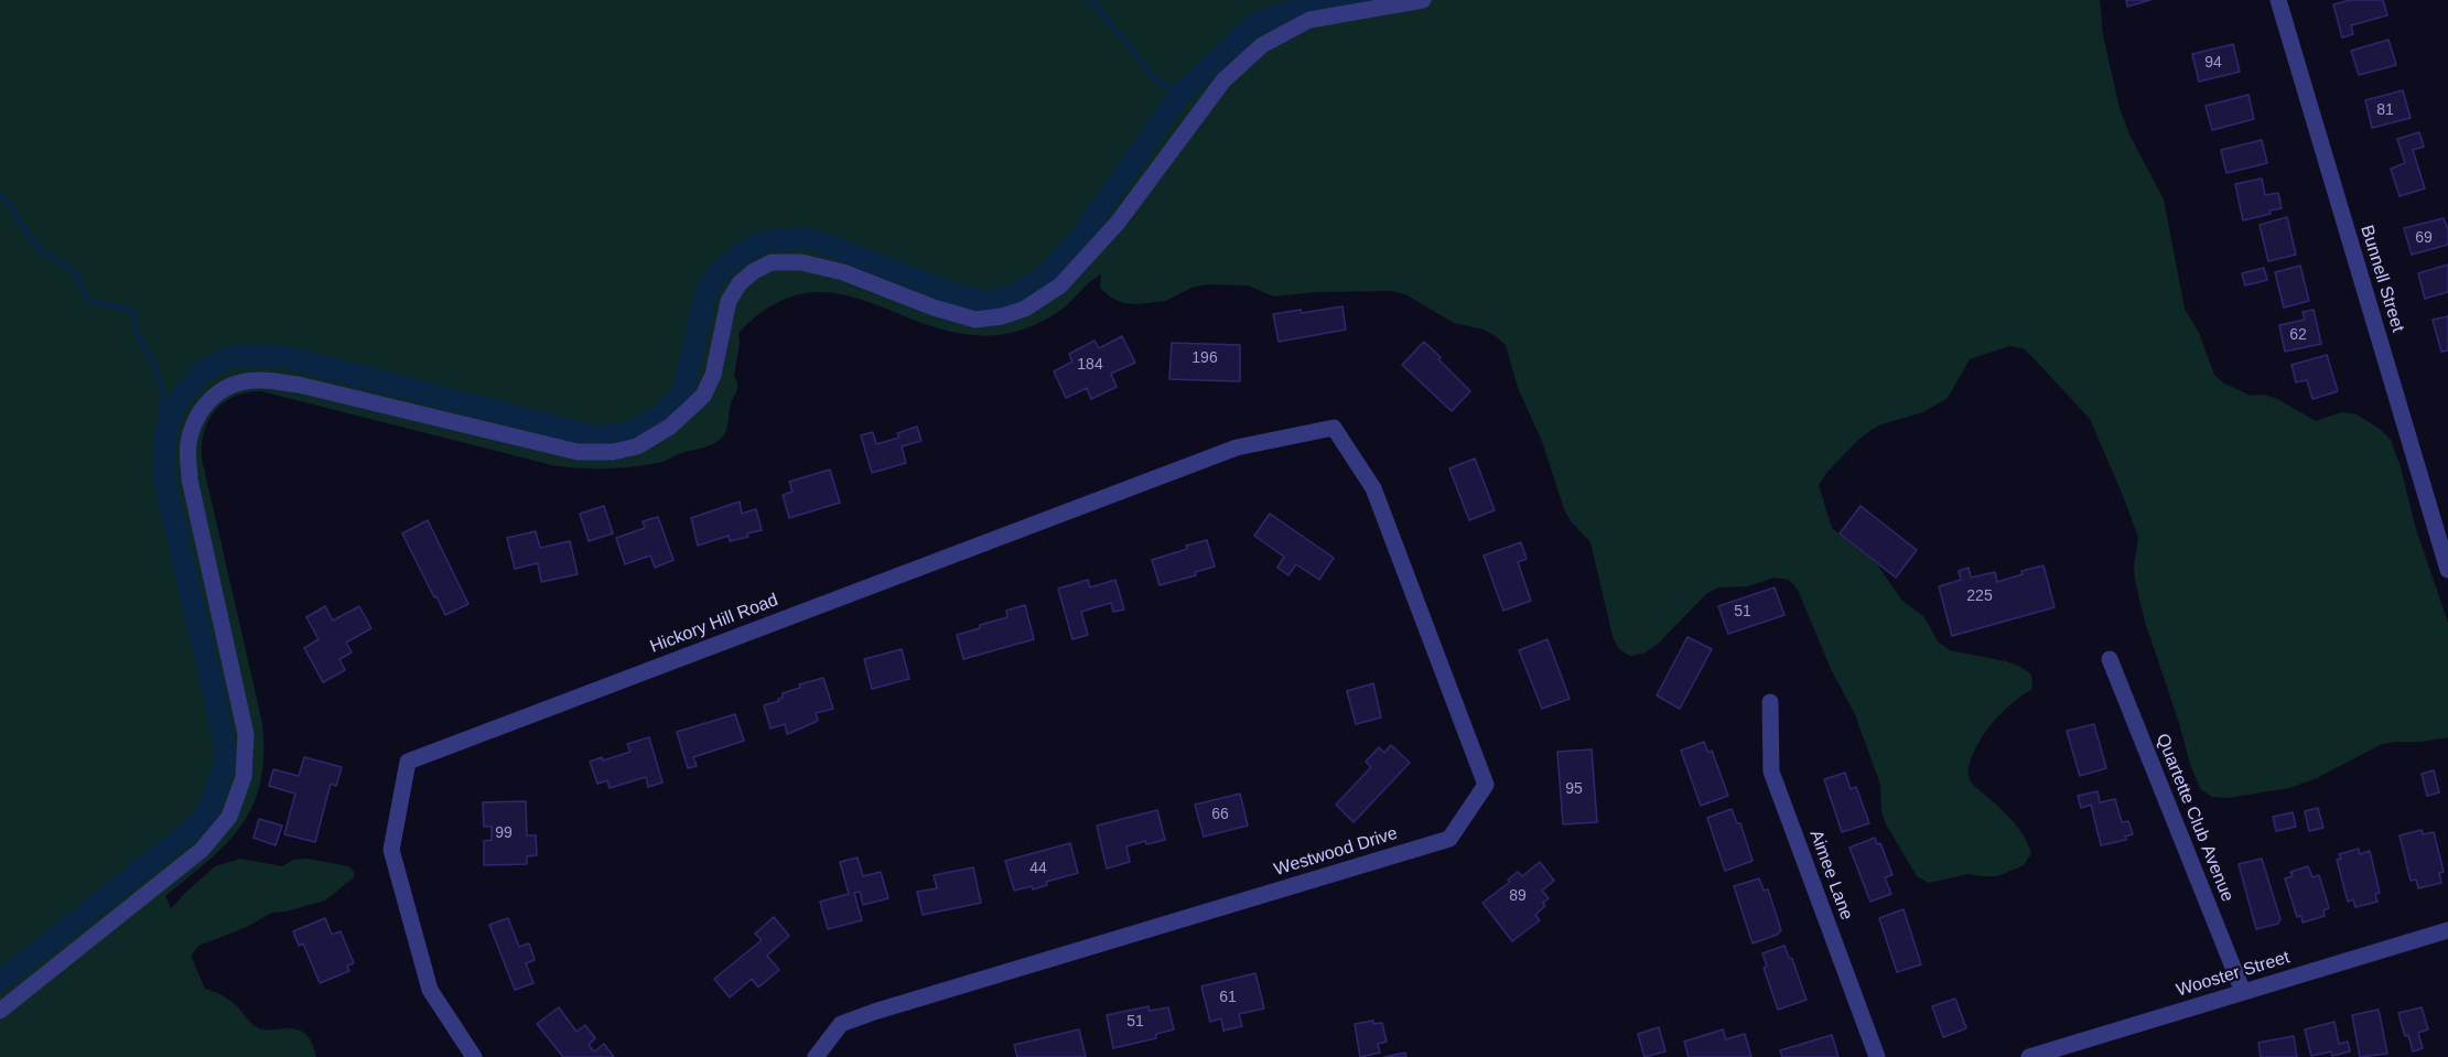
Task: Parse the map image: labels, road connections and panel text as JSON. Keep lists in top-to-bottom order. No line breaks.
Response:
{"streets":{"street":["Bunnell Street","Hickory Hill Road","Quartette Club Avenue","Westwood Drive","Aimee Lane","Wooster Street"]},"crossings":[["Hickory Hill Road","Westwood Drive"],["Quartette Club Avenue","Wooster Street"]],"house_numbers":["94","81","69","62","196","184","225","51","95","66","99","44","89","61","51"]}
